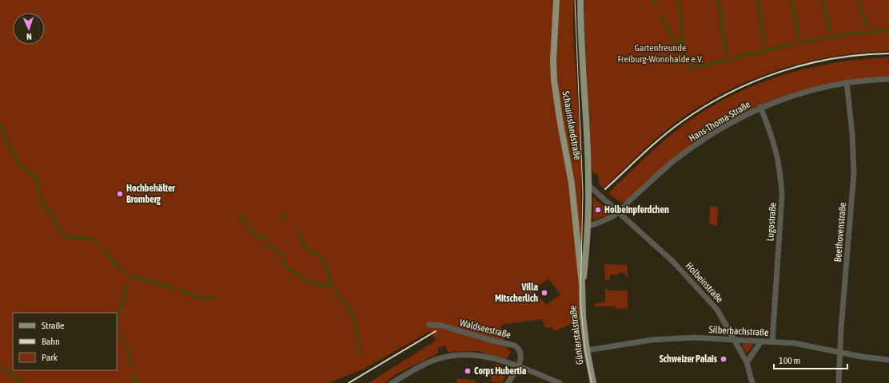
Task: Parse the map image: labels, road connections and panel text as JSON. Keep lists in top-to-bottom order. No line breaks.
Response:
{"streets":{"main road":["Schauinslandstraße","Günterstalstraße"],"street":["Hans-Thoma-Straße","Lugostraße","Beethovenstraße","Holbeinstraße","Waldseestraße","Silberbachstraße"]},"crossings":[["Hans-Thoma-Straße","Lugostraße"],["Hans-Thoma-Straße","Beethovenstraße"],["Hans-Thoma-Straße","Holbeinstraße"],["Schauinslandstraße","Holbeinstraße"],["Schauinslandstraße","Günterstalstraße"],["Lugostraße","Silberbachstraße"],["Beethovenstraße","Silberbachstraße"],["Holbeinstraße","Silberbachstraße"],["Holbeinstraße","Günterstalstraße"],["Silberbachstraße","Günterstalstraße"]],"parks":["Gartenfreunde Freiburg-Wonnhalde e.V."],"places":["Hochbehälter Bromberg","Holbeinpferdchen","Villa Mitscherlich","Schweizer Palais","Corps Hubertia"],"legend":["Straße","Bahn","Park"],"scale_bar":"100 m","north":"bottom"}
